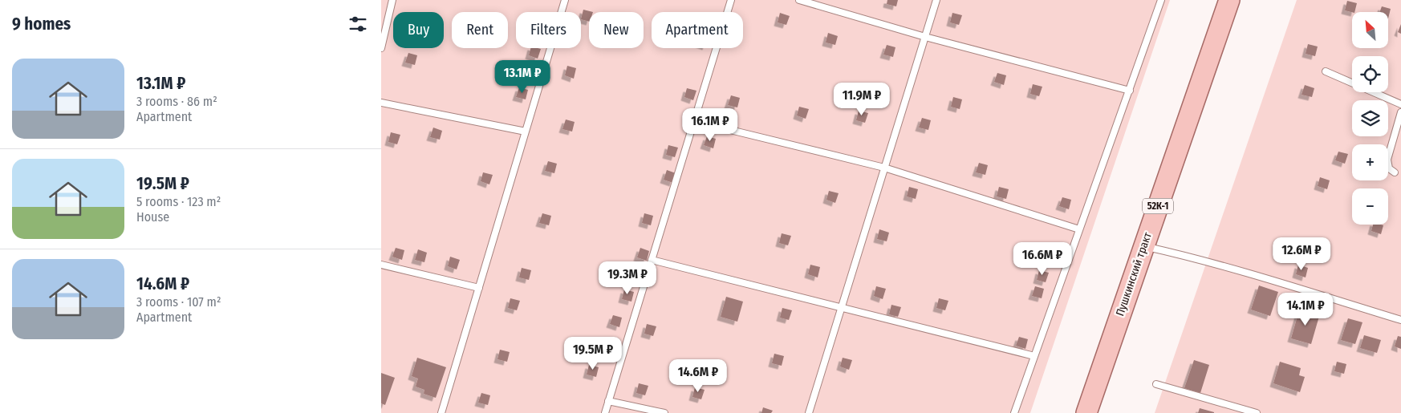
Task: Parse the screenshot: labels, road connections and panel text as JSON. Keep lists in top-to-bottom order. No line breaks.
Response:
{"streets":{"main road":["52К-1","Пушкинский тракт"]},"north":"top left","page":{"heading":"9 homes","map_buttons":["+","−"],"chip":["Buy","Rent","Filters","New","Apartment"],"list":[{"name":"13.1M ₽","note":"3 rooms · 86 m² · Apartment"},{"name":"19.5M ₽","note":"5 rooms · 123 m² · House"},{"name":"14.6M ₽","note":"3 rooms · 107 m² · Apartment"}],"price":["13.1M ₽","11.9M ₽","16.1M ₽","12.6M ₽","16.6M ₽","19.3M ₽","14.1M ₽","19.5M ₽","14.6M ₽"]}}
